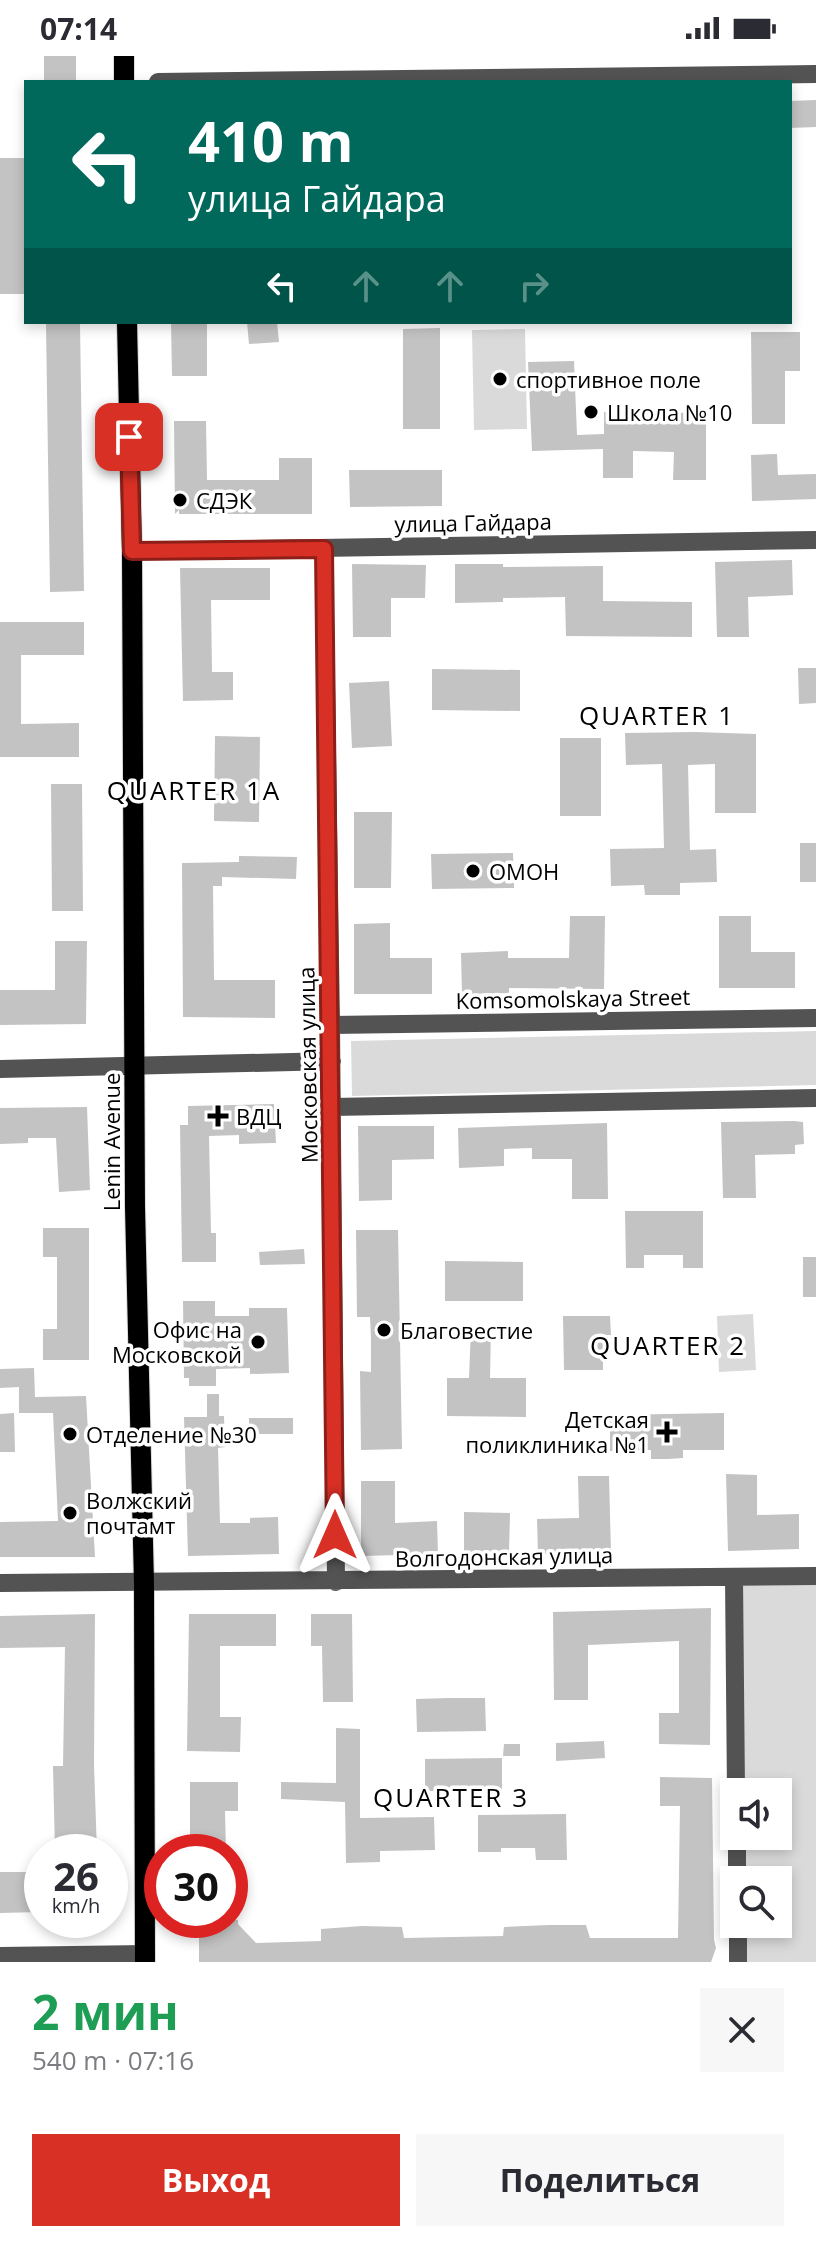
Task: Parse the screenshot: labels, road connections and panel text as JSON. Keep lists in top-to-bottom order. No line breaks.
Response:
{"streets":{"main road":["Lenin Avenue"],"street":["улица Гайдара","Komsomolskaya Street","Московская улица","Волгодонская улица"]},"crossings":[["улица Гайдара","Московская улица"],["улица Гайдара","Lenin Avenue"],["Komsomolskaya Street","Московская улица"],["Московская улица","Волгодонская улица"],["Lenin Avenue","Волгодонская улица"]],"districts":["QUARTER 1","QUARTER 1A","QUARTER 2","QUARTER 3"],"places":{"other":["спортивное поле","Школа №10","СДЭК","ОМОН","Благовестие","Офис на Московской","Отделение №30","Волжский почтамт"],"health":["ВДЦ","Детская поликлиника №1"]},"page":{"status":"07:14","turn":["410 m","улица Гайдара"],"speed":"26 km/h","limit":"30","heading":["2 мин","540 m · 07:16"],"buttons":["Выход","Поделиться"]}}
